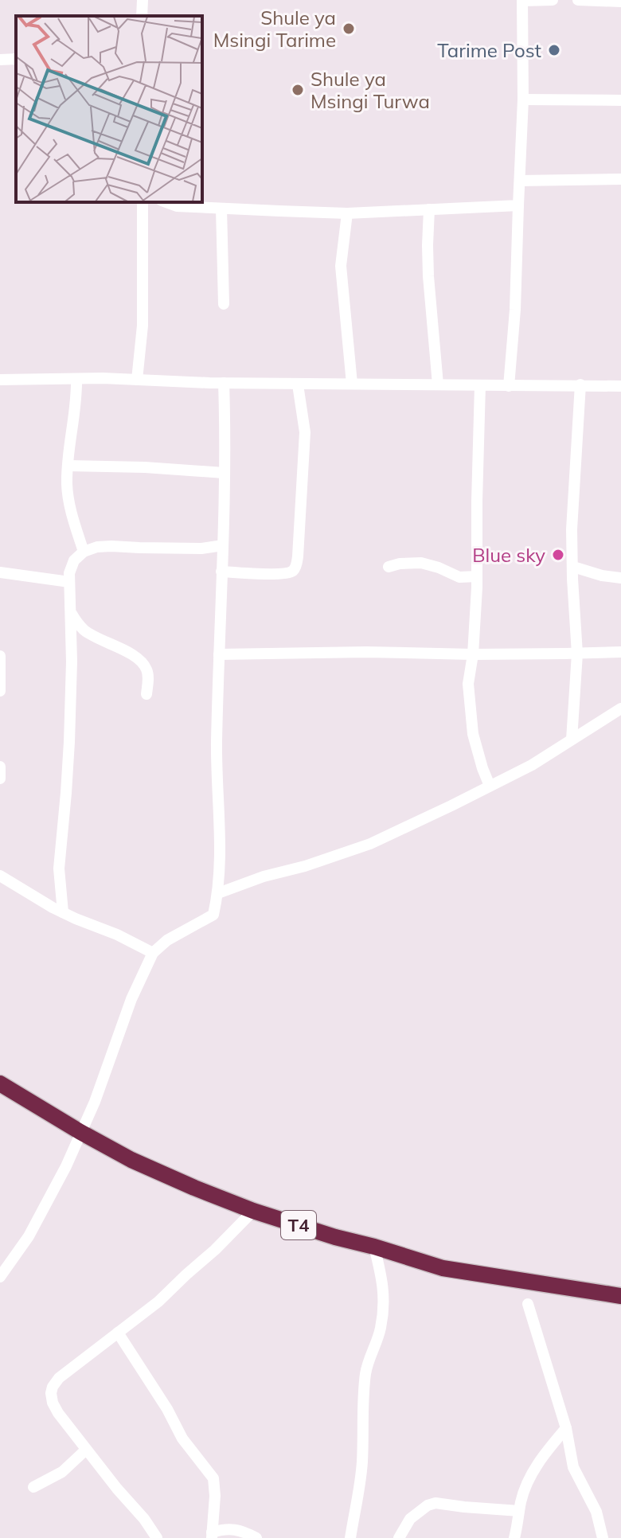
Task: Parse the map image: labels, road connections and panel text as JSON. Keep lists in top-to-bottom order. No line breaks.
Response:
{"streets":{"highway":["T4"]},"places":["Shule ya Msingi Tarime","Tarime Post","Shule ya Msingi Turwa","Blue sky"]}
